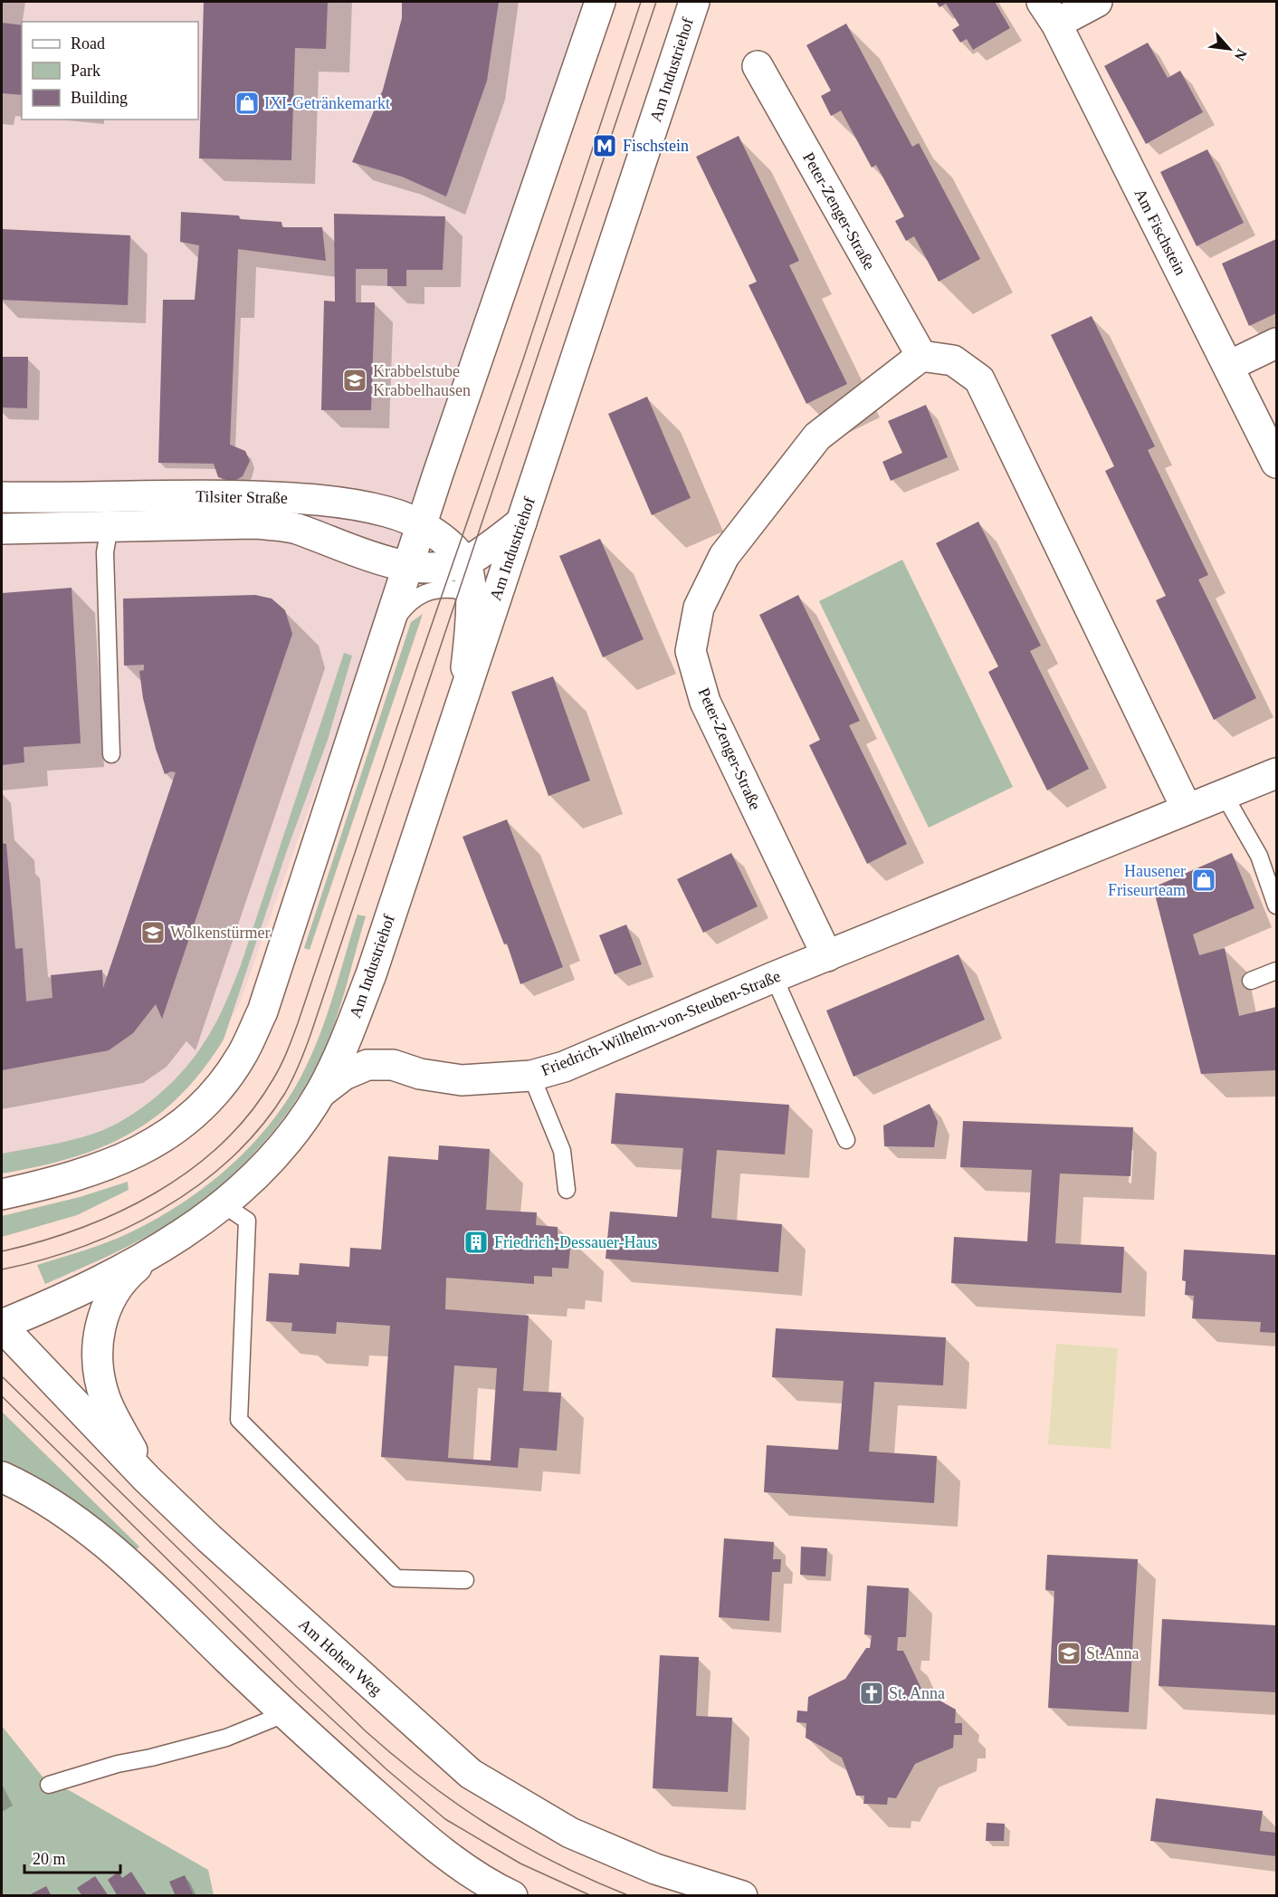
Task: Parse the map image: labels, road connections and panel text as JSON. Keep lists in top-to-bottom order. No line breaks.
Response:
{"streets":{"main road":["Am Industriehof","Peter-Zenger-Straße","Am Fischstein","Tilsiter Straße","Friedrich-Wilhelm-von-Steuben-Straße","Am Hohen Weg"]},"crossings":[["Am Industriehof","Tilsiter Straße"],["Am Industriehof","Friedrich-Wilhelm-von-Steuben-Straße"],["Peter-Zenger-Straße","Friedrich-Wilhelm-von-Steuben-Straße"],["Friedrich-Wilhelm-von-Steuben-Straße","Am Hohen Weg"]],"places":{"shop":["IXI-Getränkemarkt","Hausener Friseurteam"],"metro station":["Fischstein"],"school or university":["Krabbelstube Krabbelhausen","Wolkenstürmer","St.Anna"],"building":["Friedrich-Dessauer-Haus"],"church":["St. Anna"]},"legend":["Road","Park","Building"],"scale_bar":"20 m","north":"bottom right"}
